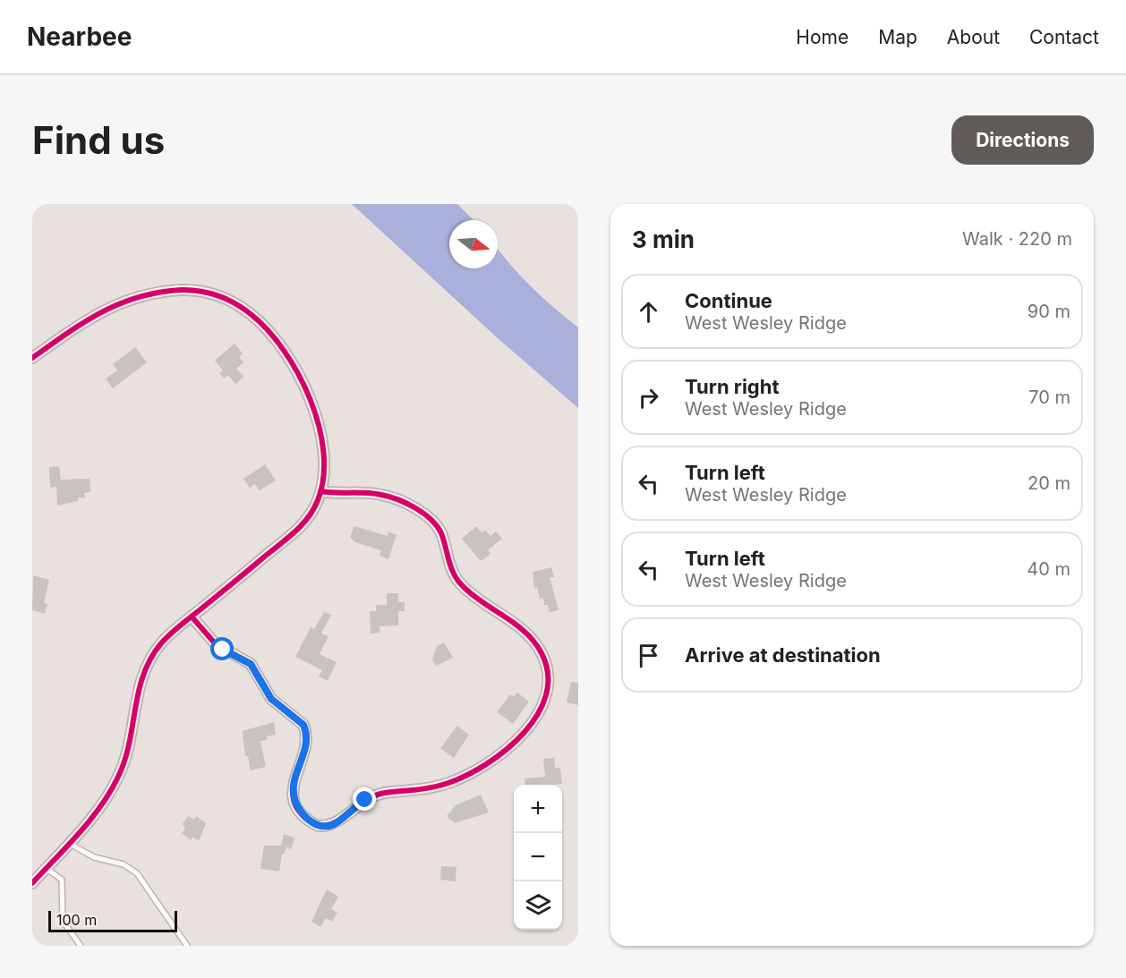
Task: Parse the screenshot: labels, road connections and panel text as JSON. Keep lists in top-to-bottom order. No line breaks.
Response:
{"scale_bar":"100 m","north":"right","page":{"header":"Nearbee","nav":["Home","Map","About","Contact"],"buttons":"Directions","title":"Find us","heading":["3 min","Walk · 220 m"],"list":[["Continue","West Wesley Ridge","90 m"],["Turn right","West Wesley Ridge","70 m"],["Turn left","West Wesley Ridge","20 m"],["Turn left","West Wesley Ridge","40 m"],"Arrive at destination"],"map_buttons":["+","−"],"scale":"100 m"}}
